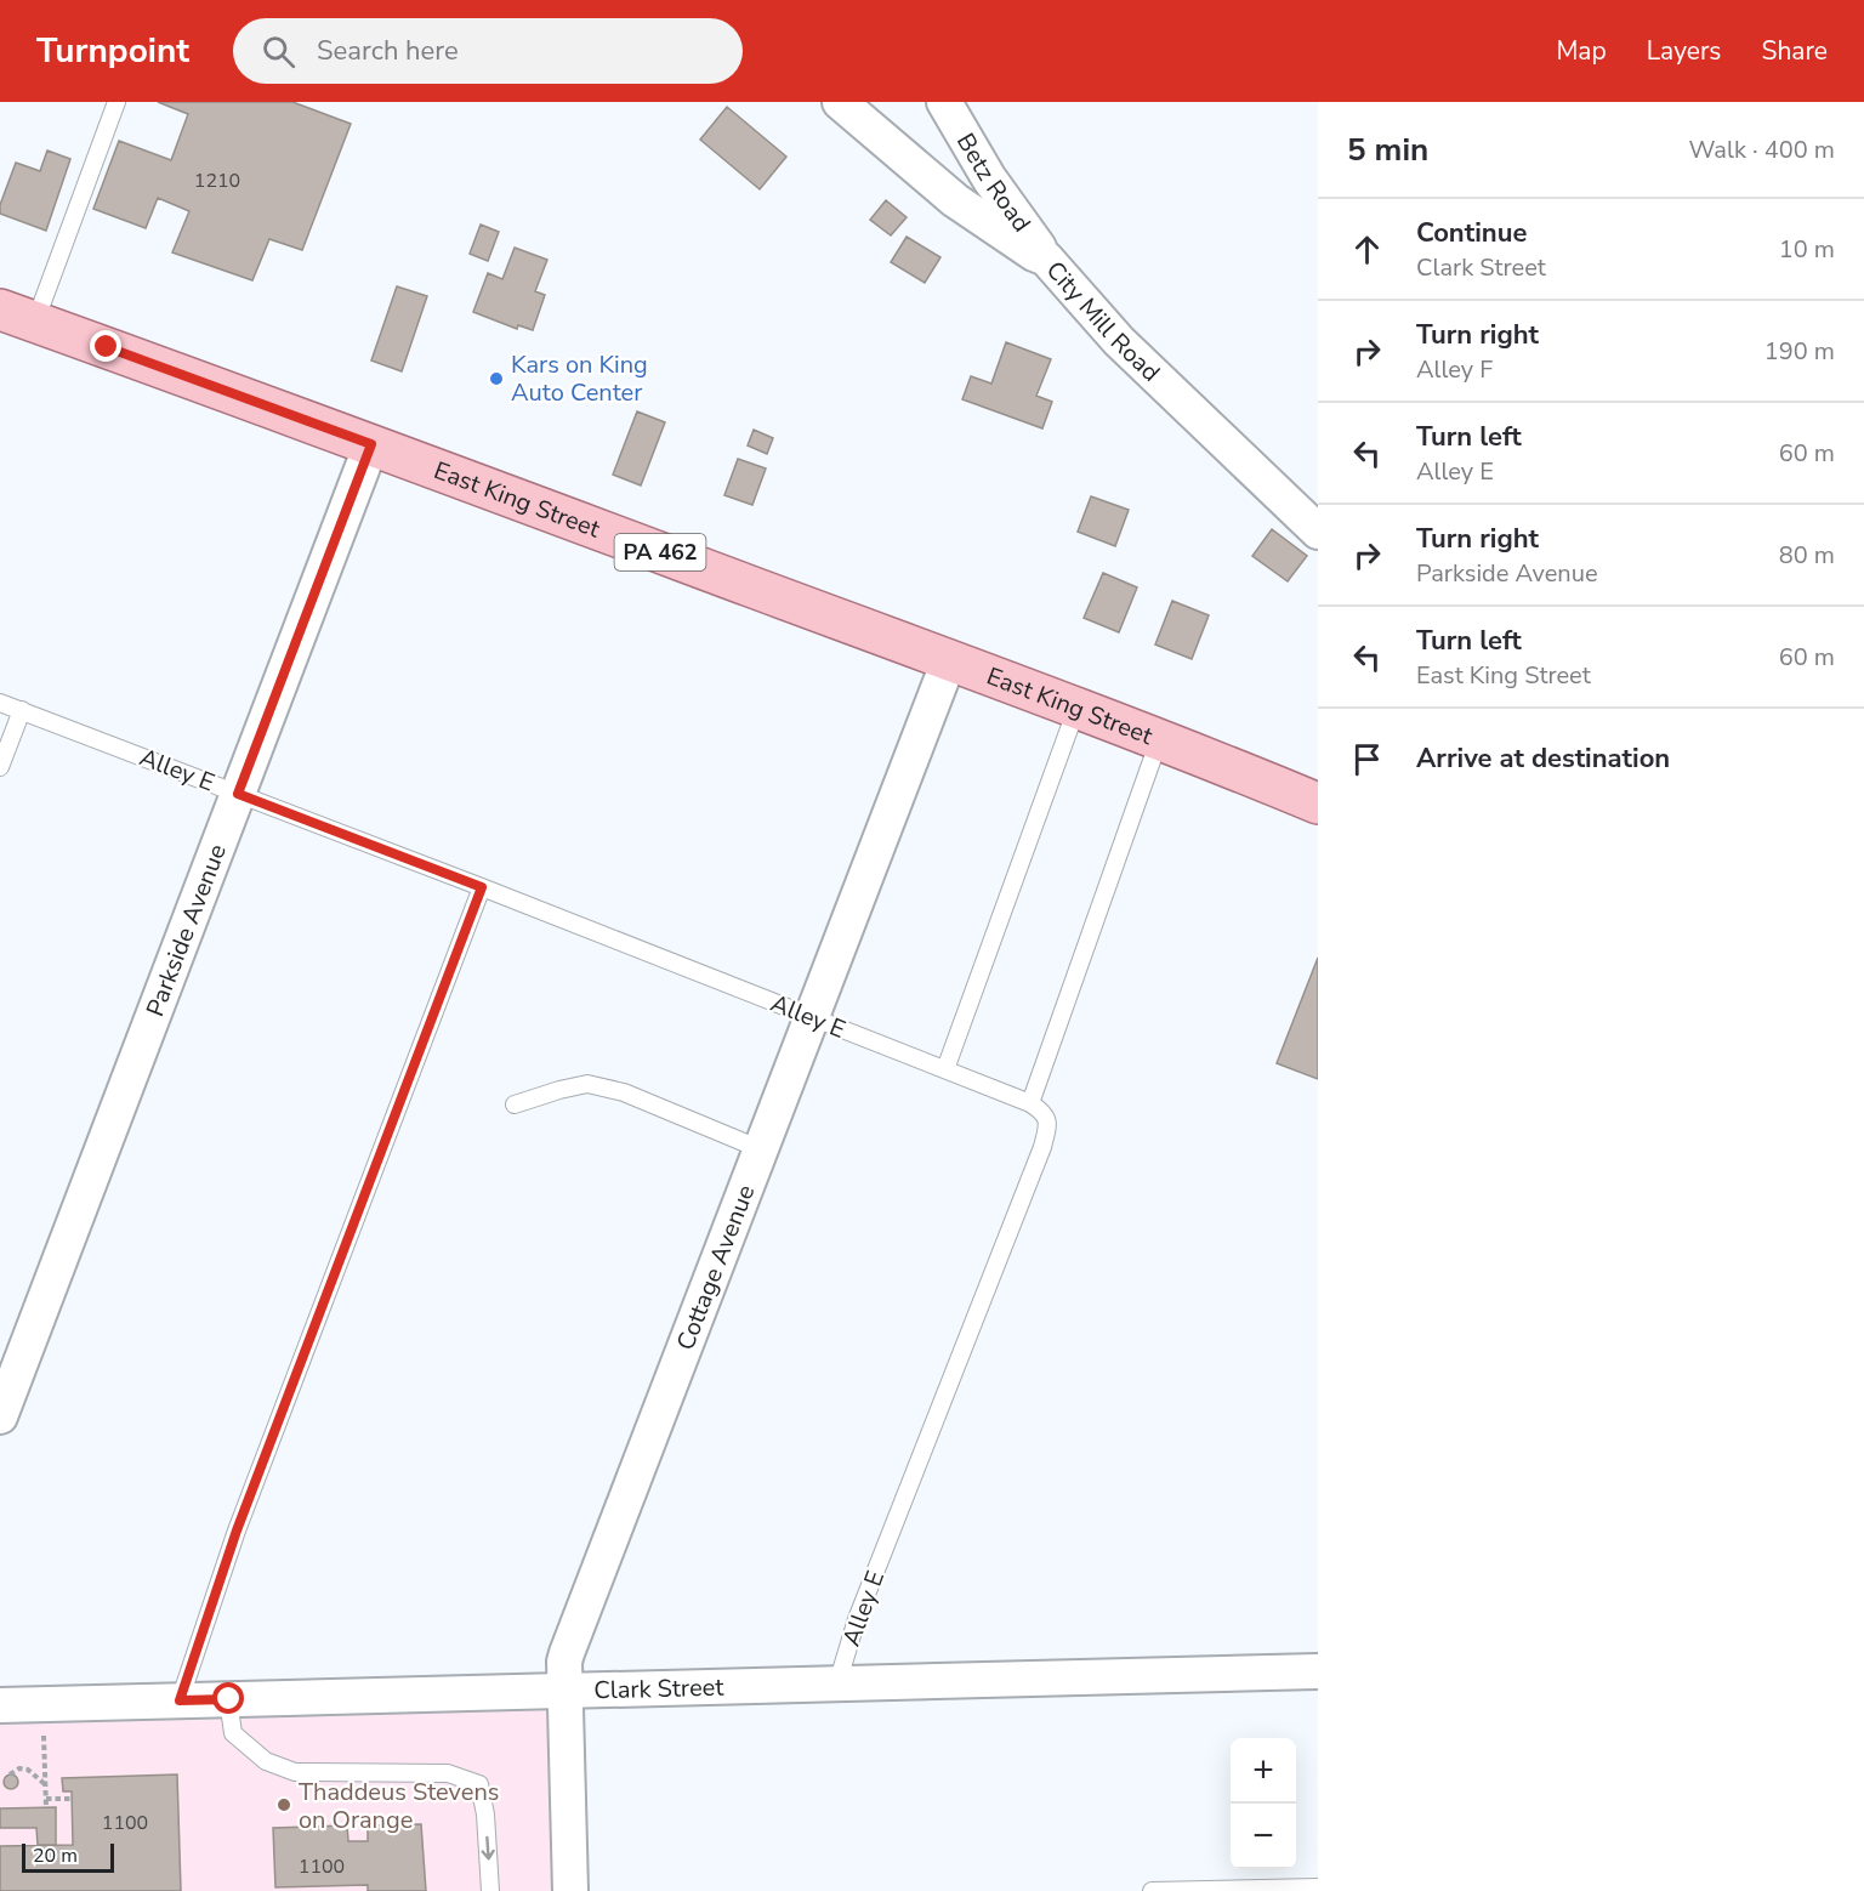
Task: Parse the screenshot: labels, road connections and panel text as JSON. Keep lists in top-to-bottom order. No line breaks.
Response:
{"streets":{"main road":["East King Street","PA 462"],"street":["Betz Road","City Mill Road","Parkside Avenue","Cottage Avenue","Clark Street"],"lane":["Alley E"]},"crossings":[["Betz Road","City Mill Road"],["East King Street","Parkside Avenue"],["East King Street","Cottage Avenue"],["Alley E","Parkside Avenue"],["Alley E","Cottage Avenue"],["Alley E","Clark Street"],["Cottage Avenue","Clark Street"]],"places":["Kars on King Auto Center","Thaddeus Stevens on Orange"],"house_numbers":["1210","1100","1100"],"scale_bar":"20 m","page":{"header":"Turnpoint","search":"Search here","nav":["Map","Layers","Share"],"heading":["5 min","Walk · 400 m"],"list":[["Continue","Clark Street","10 m"],["Turn right","Alley F","190 m"],["Turn left","Alley E","60 m"],["Turn right","Parkside Avenue","80 m"],["Turn left","East King Street","60 m"],"Arrive at destination"],"map_buttons":["+","−"],"scale":"20 m"}}
